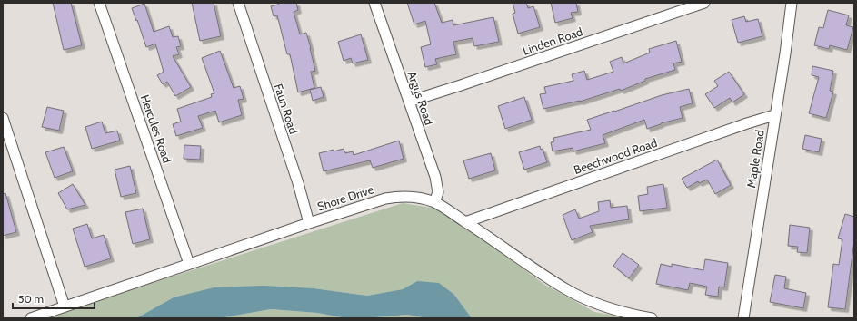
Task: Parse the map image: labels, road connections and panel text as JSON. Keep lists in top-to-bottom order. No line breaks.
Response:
{"streets":{"street":["Linden Road","Argus Road","Faun Road","Hercules Road","Beechwood Road","Maple Road","Shore Drive"]},"crossings":[["Linden Road","Argus Road"],["Argus Road","Shore Drive"],["Faun Road","Shore Drive"],["Hercules Road","Shore Drive"],["Beechwood Road","Maple Road"],["Beechwood Road","Shore Drive"]],"scale_bar":"50 m"}
